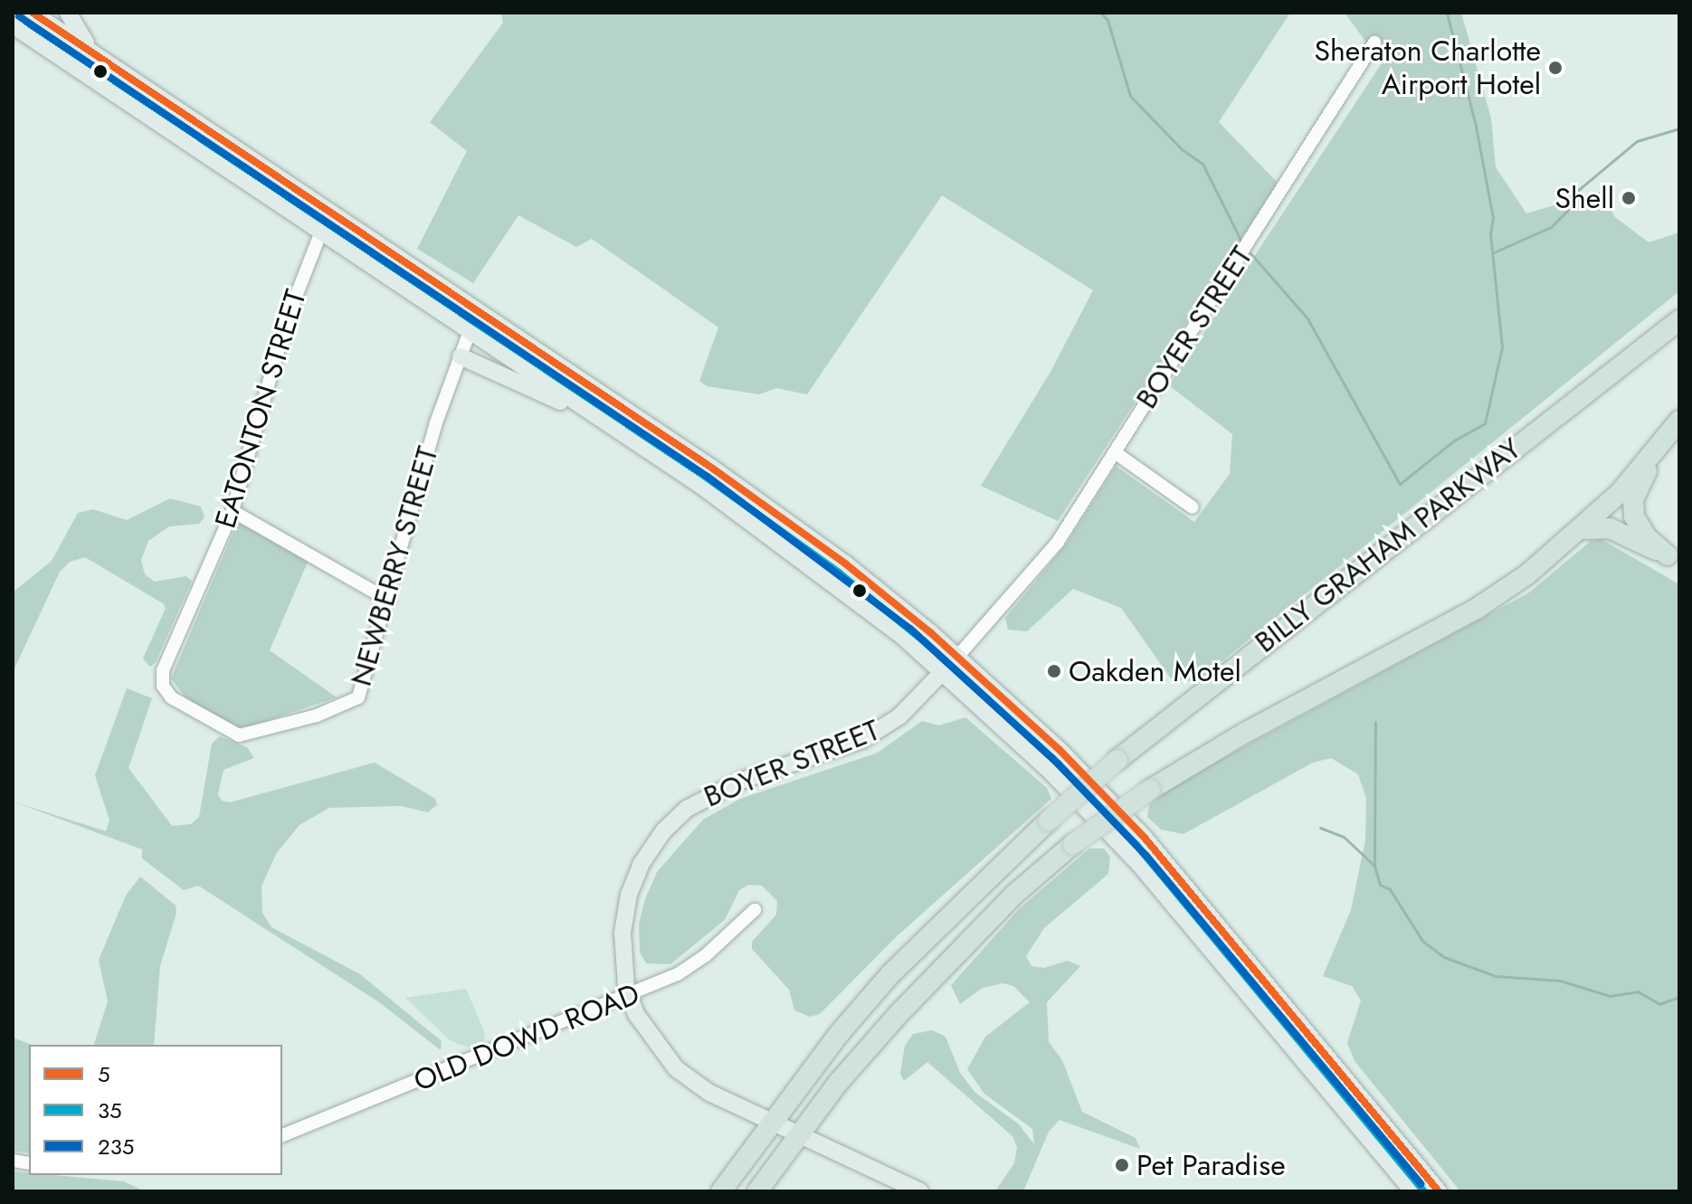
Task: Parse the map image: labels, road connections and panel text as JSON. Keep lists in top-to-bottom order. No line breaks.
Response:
{"streets":{"highway":["BILLY GRAHAM PARKWAY"],"main road":["BOYER STREET"],"street":["EATONTON STREET","NEWBERRY STREET","OLD DOWD ROAD"]},"crossings":[["BOYER STREET","BILLY GRAHAM PARKWAY"],["BOYER STREET","OLD DOWD ROAD"],["EATONTON STREET","NEWBERRY STREET"]],"places":["Sheraton Charlotte Airport Hotel","Shell","Oakden Motel","Pet Paradise"],"lines":["transit line 5","transit line 235","transit line 35"],"legend":["5","35","235"]}
